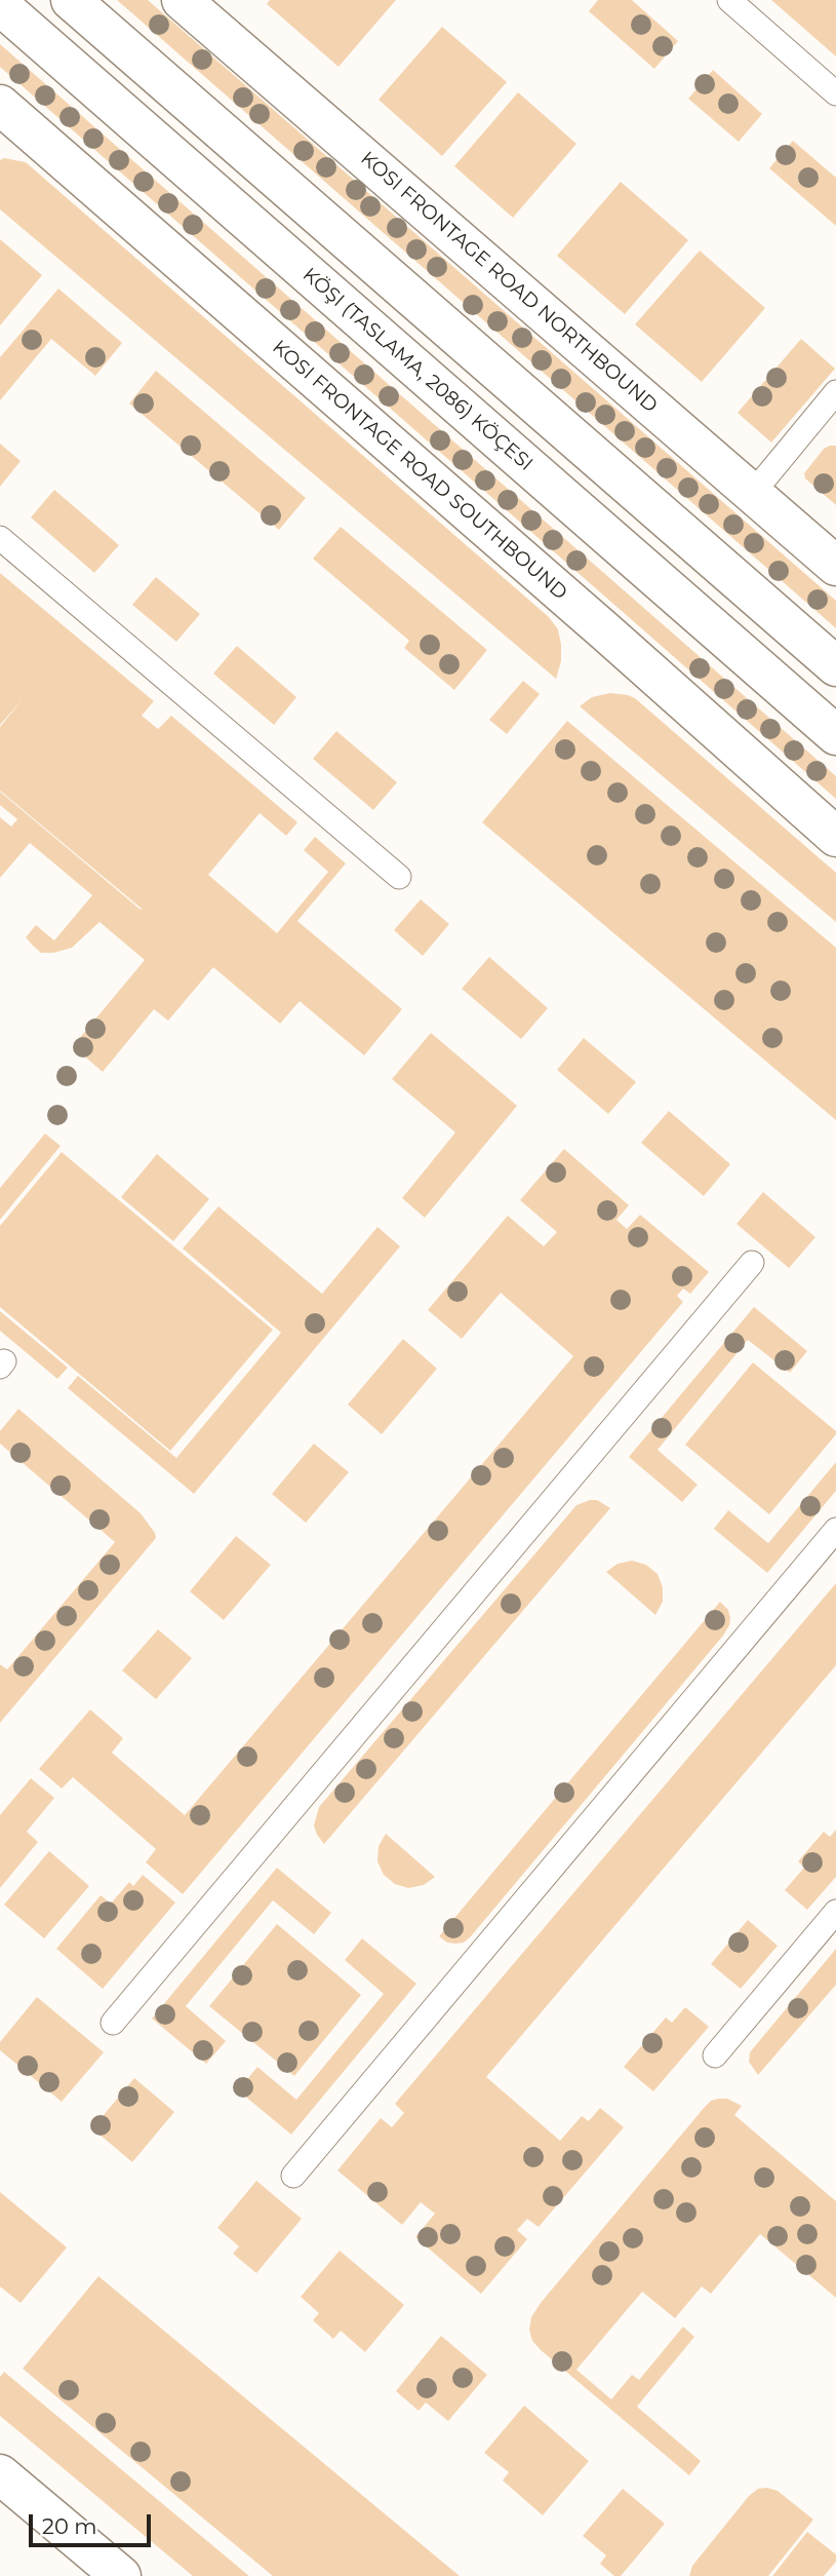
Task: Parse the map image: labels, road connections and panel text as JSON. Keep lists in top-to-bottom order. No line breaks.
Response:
{"streets":{"street":["KOSI FRONTAGE ROAD NORTHBOUND","KÖŞI (TASLAMA, 2086) KÖÇESI","KOSI FRONTAGE ROAD SOUTHBOUND"]},"scale_bar":"20 m"}
